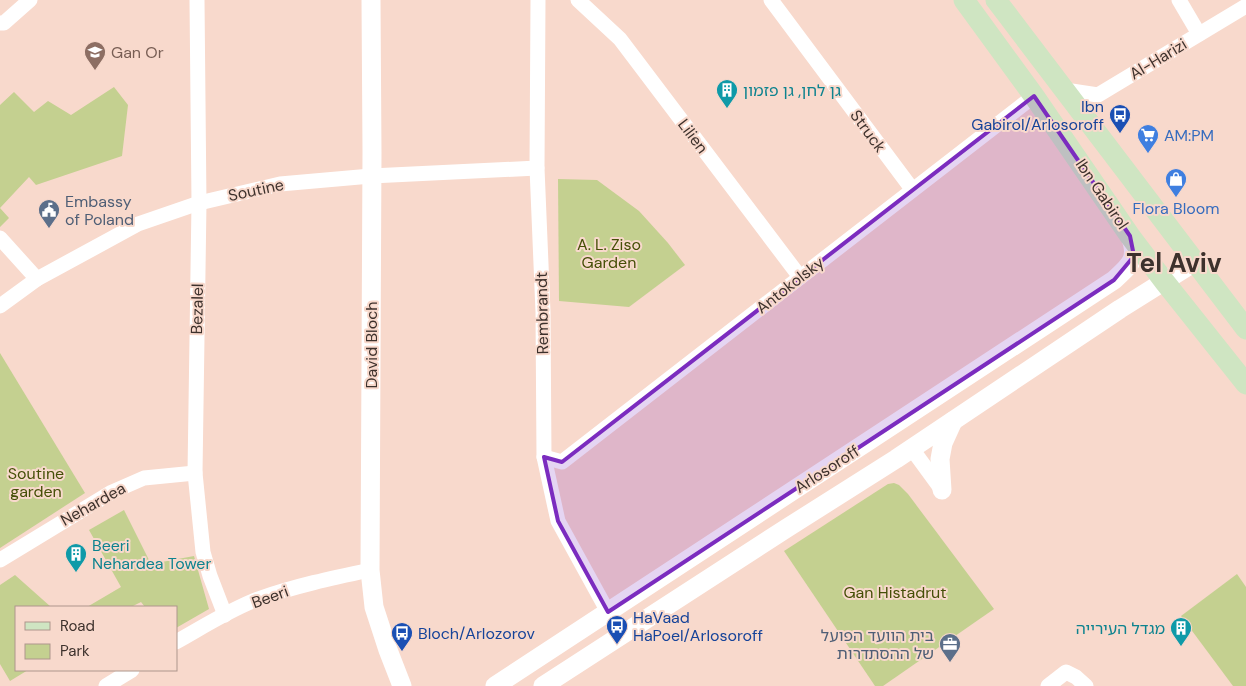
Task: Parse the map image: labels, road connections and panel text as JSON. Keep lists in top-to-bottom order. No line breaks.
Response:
{"streets":{"main road":["Ibn Gabirol"],"street":["Al-Harizi","Struck","Lilien","Soutine","Antokolsky","Bezalel","Rembrandt","David Bloch","Arlosoroff","Nehardea","Beeri"]},"crossings":[["Al-Harizi","Ibn Gabirol"],["Struck","Antokolsky"],["Lilien","Antokolsky"],["Soutine","Bezalel"],["Soutine","Rembrandt"],["Soutine","David Bloch"],["Ibn Gabirol","Antokolsky"],["Ibn Gabirol","Arlosoroff"],["Antokolsky","Rembrandt"],["Bezalel","Nehardea"],["Bezalel","Beeri"],["Rembrandt","Arlosoroff"],["David Bloch","Beeri"]],"districts":["Tel Aviv"],"parks":["A. L. Ziso Garden","Soutine garden","Gan Histadrut"],"places":{"school or university":["Gan Or"],"building":["גן לחן, גן פזמון","Beeri Nehardea Tower","מגדל העירייה"],"bus stop":["Ibn Gabirol/Arlosoroff","HaVaad HaPoel/Arlosoroff","Bloch/Arlozorov"],"supermarket":["AM:PM"],"shop":["Flora Bloom"],"public building":["Embassy of Poland"],"office":["בית הוועד הפועל של ההסתדרות"]},"legend":["Road","Park"]}
